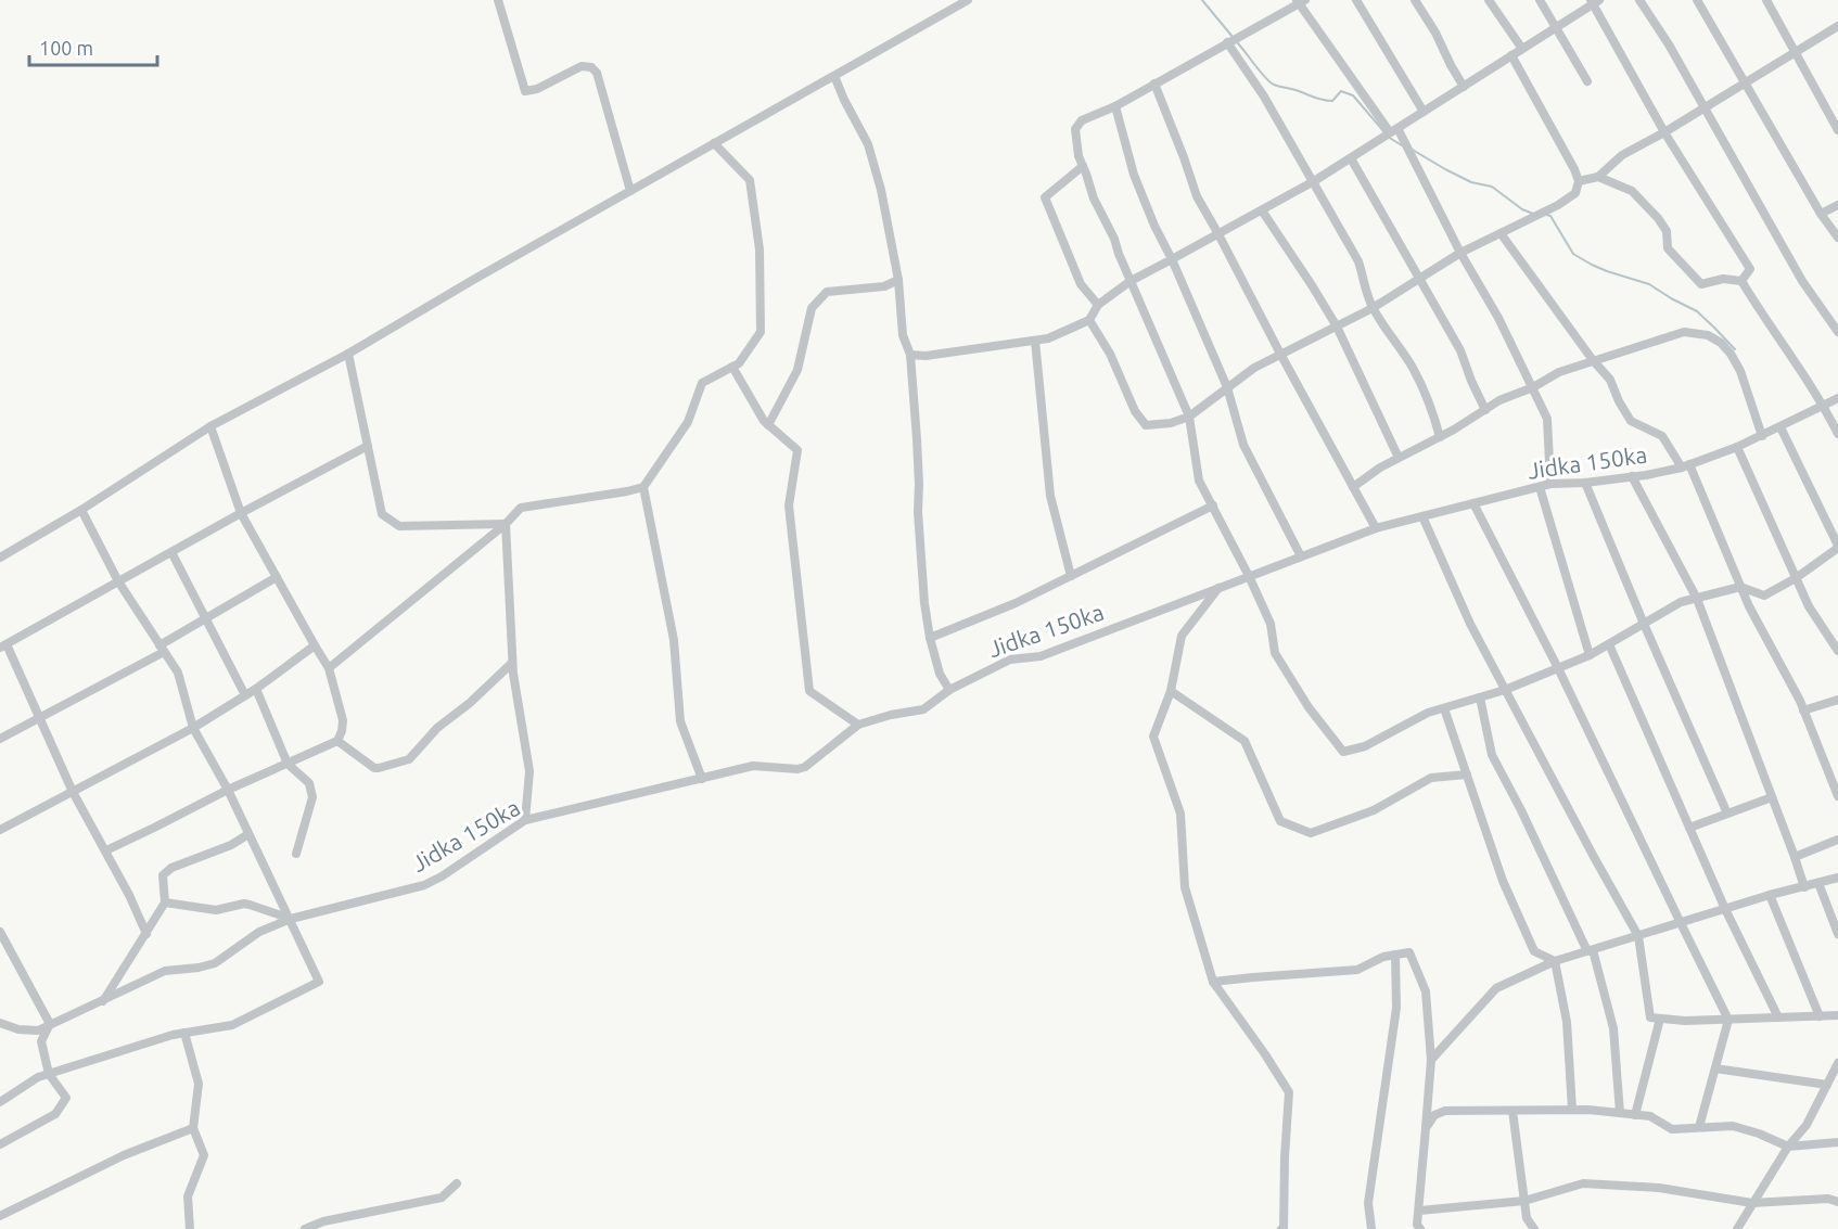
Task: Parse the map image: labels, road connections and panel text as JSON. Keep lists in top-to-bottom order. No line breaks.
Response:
{"streets":{"street":["Jidka 150ka"]},"scale_bar":"100 m"}
